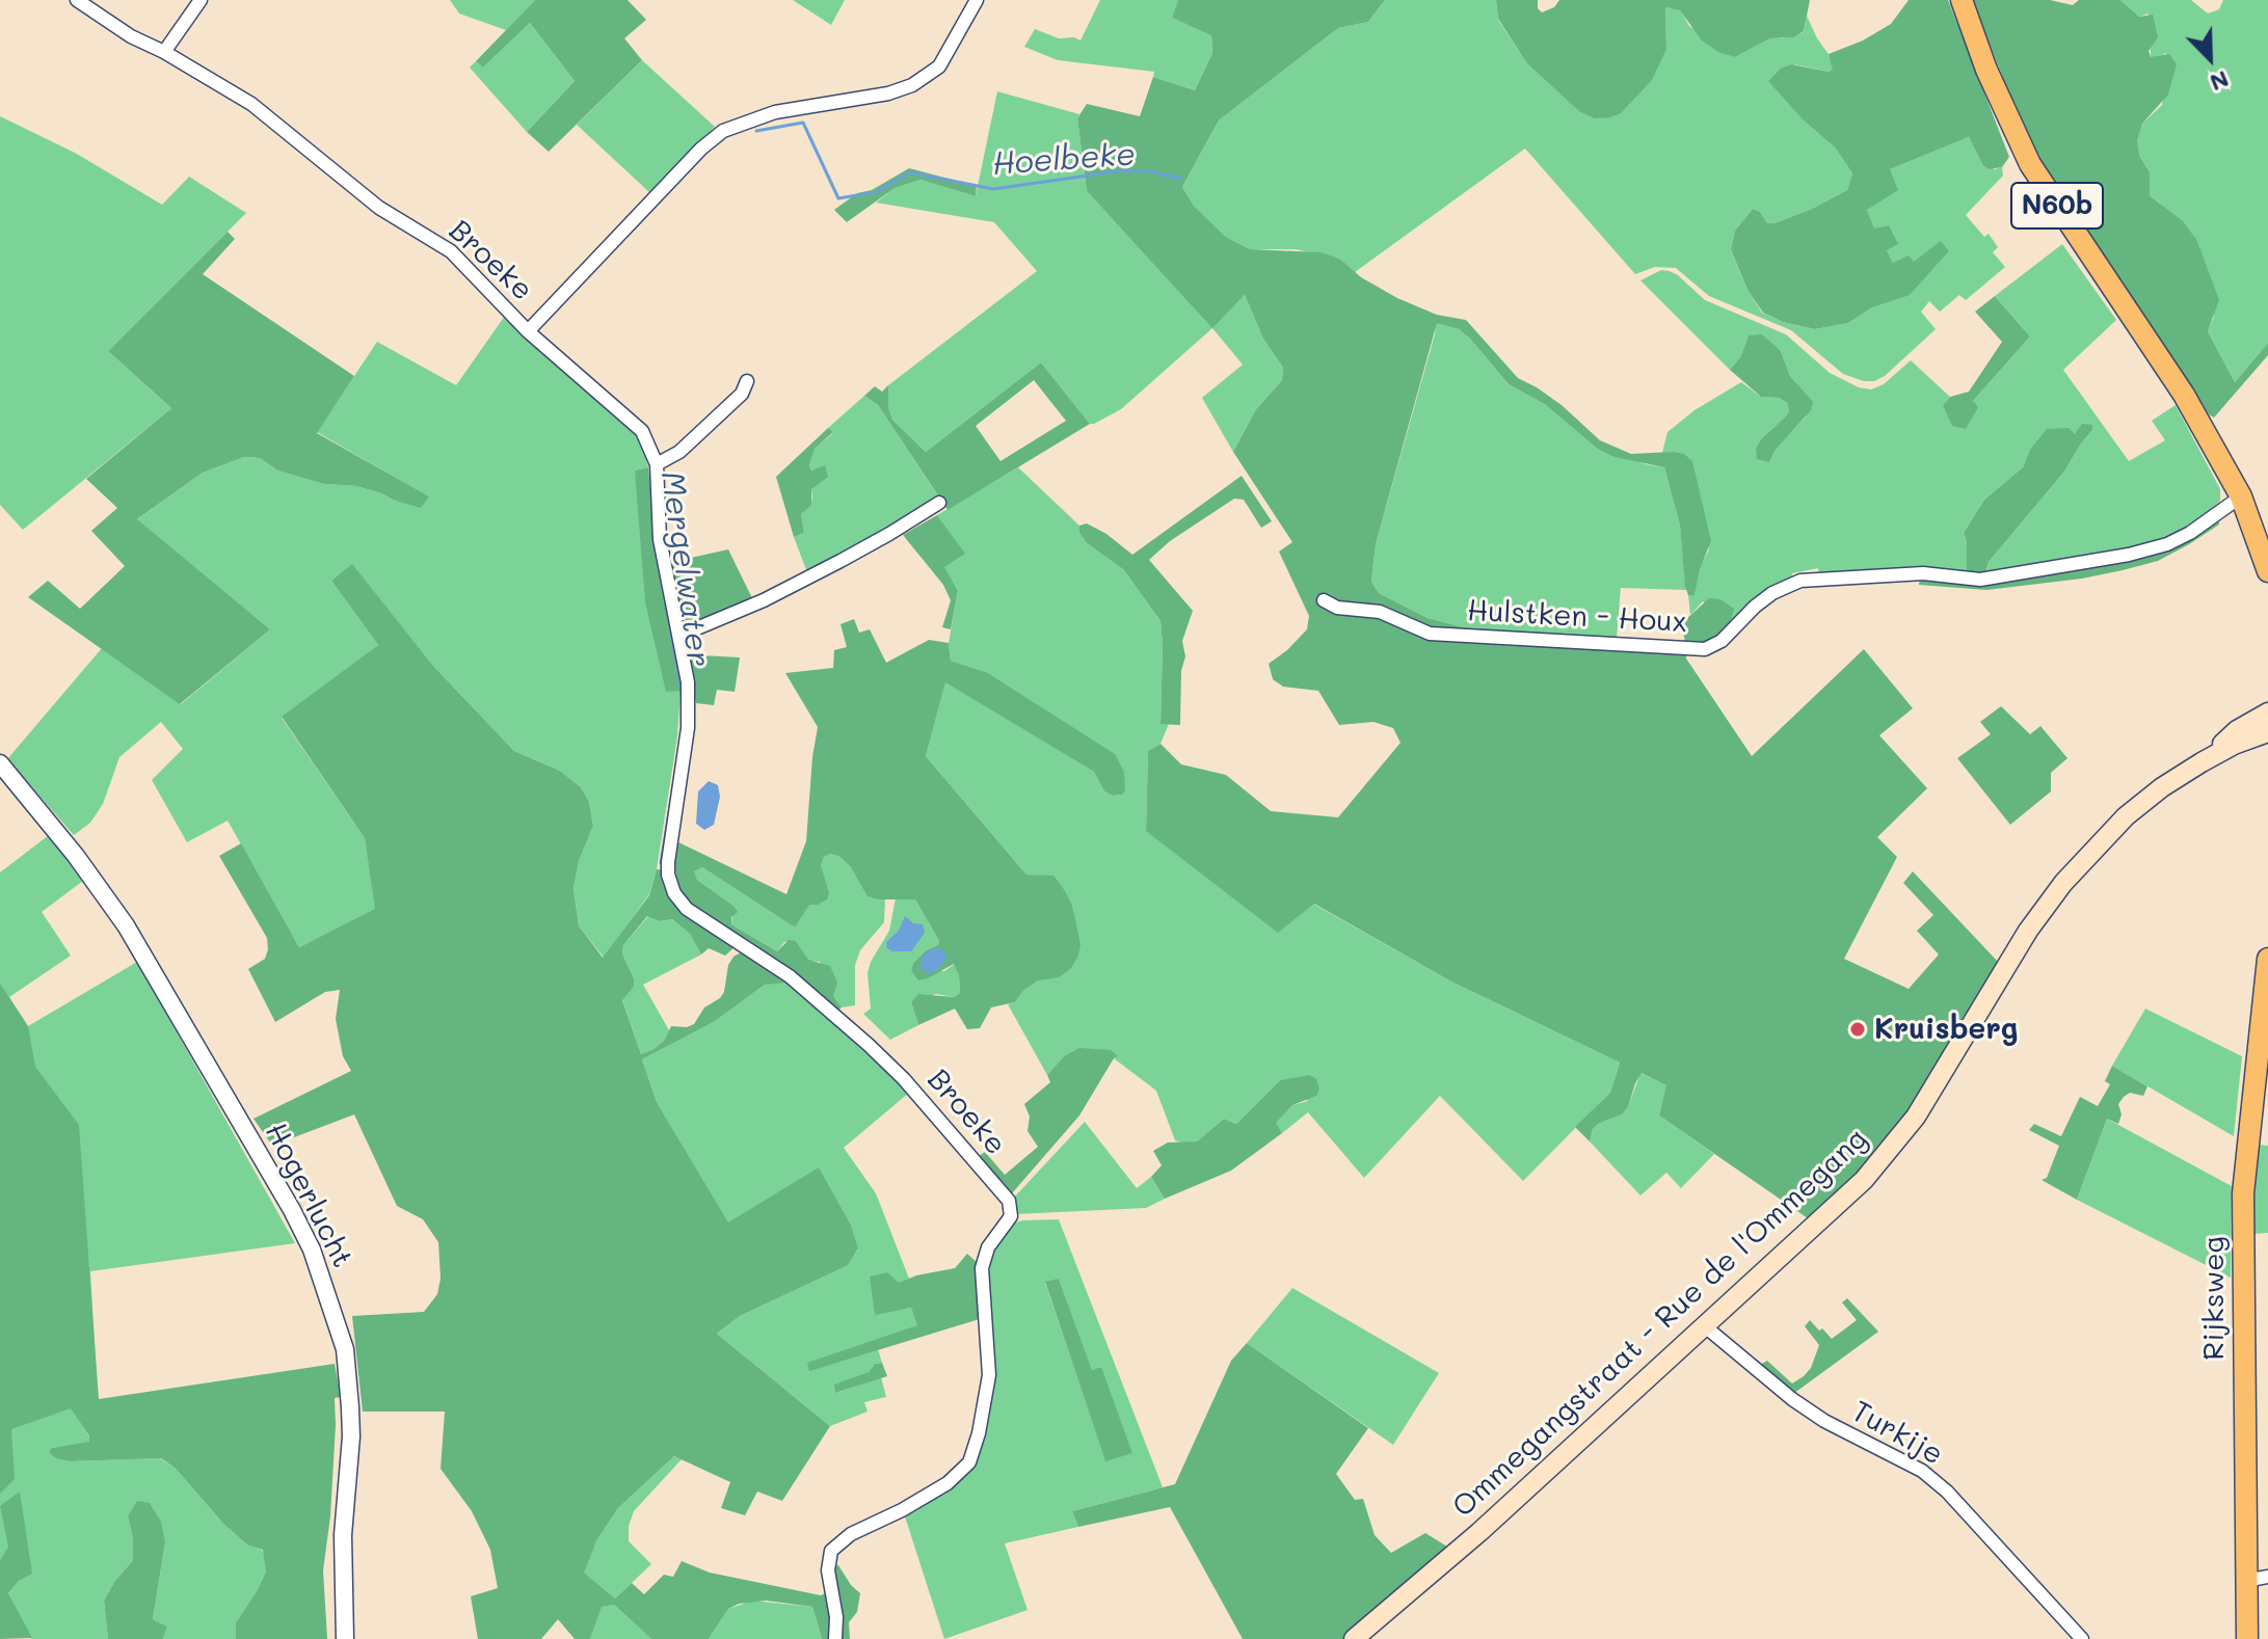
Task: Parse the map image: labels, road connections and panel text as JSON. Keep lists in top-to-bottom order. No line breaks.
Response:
{"streets":{"main road":["N60b","Rijksweg","Ommegangstraat - Rue de l'Ommegang"],"street":["Broeke","Hulstken - Houx","Hogerlucht","Turkije"]},"crossings":[["N60b","Hulstken - Houx"],["Ommegangstraat - Rue de l'Ommegang","Turkije"]],"water":["Hoelbeke","Mergelwater"],"places":["Kruisberg"],"north":"bottom right"}
